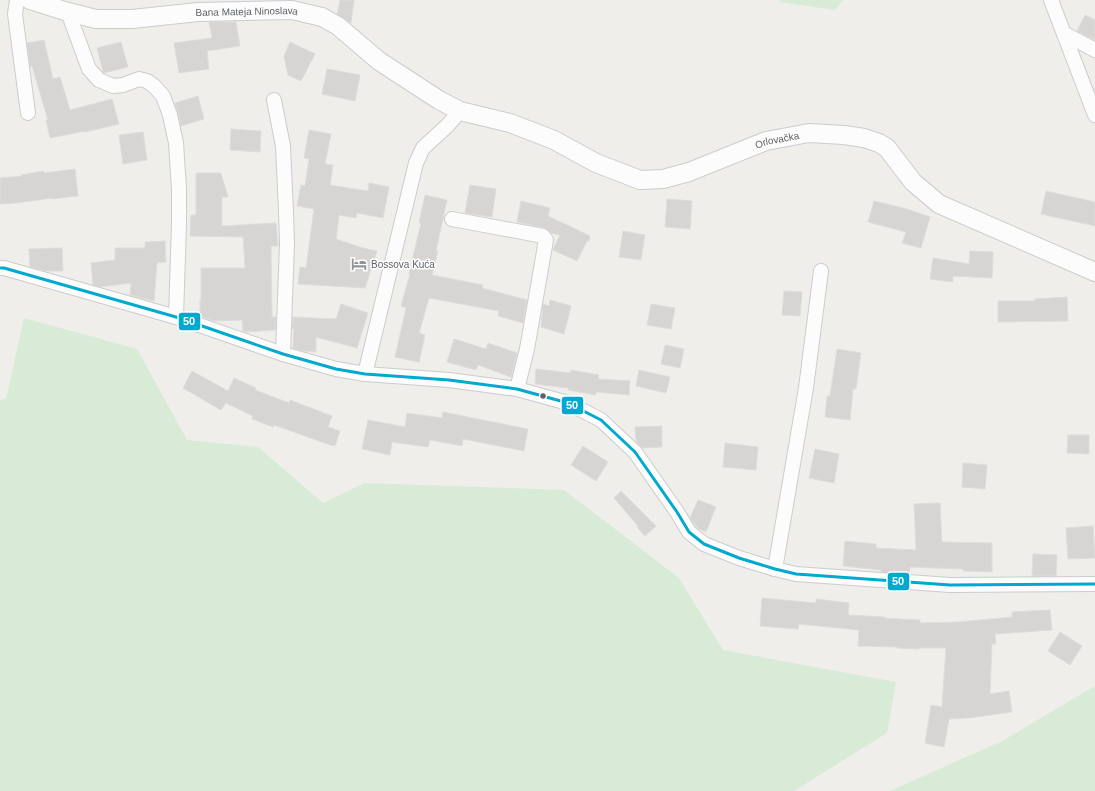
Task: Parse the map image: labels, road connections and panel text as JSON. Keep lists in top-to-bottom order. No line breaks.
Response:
{"streets":{"street":["Bana Mateja Ninoslava","Orlovačka"]},"crossings":[["Bana Mateja Ninoslava","Orlovačka"]],"places":{"hotel":["Bossova Kuća"]},"lines":["transit line 50"]}
